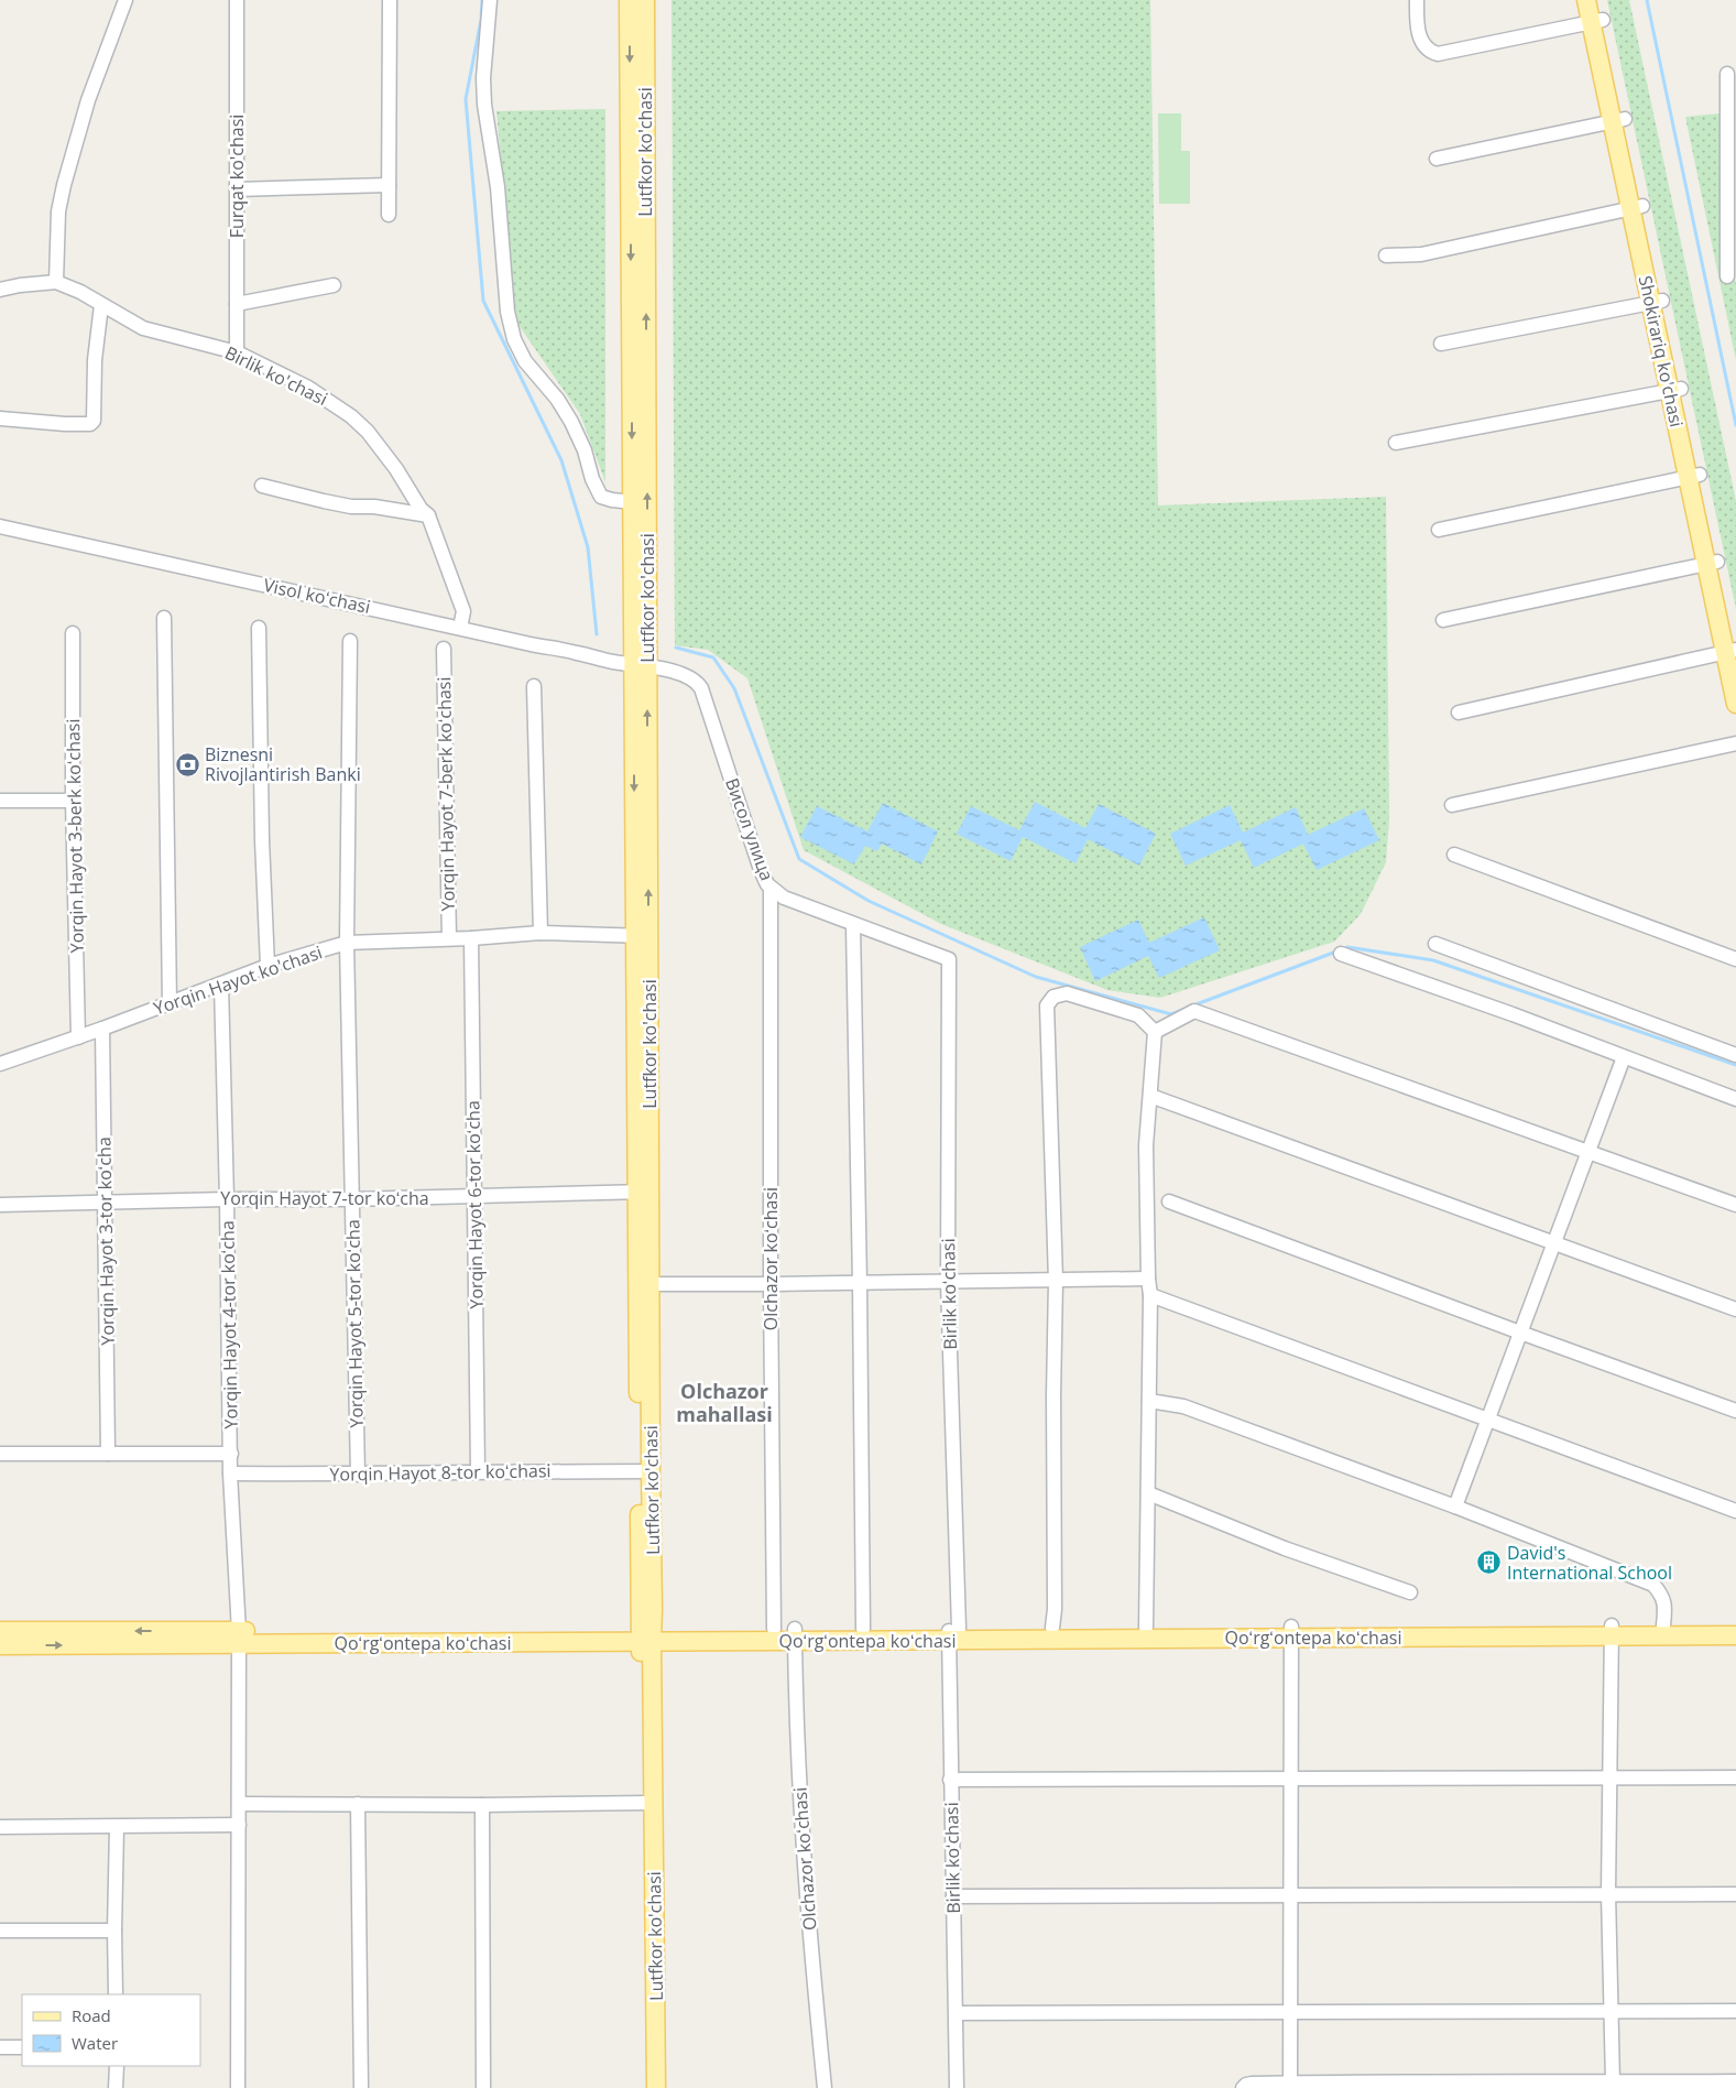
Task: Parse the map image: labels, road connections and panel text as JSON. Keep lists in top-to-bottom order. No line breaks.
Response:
{"streets":{"main road":["Lutfkor ko'chasi","Shokirariq ko'chasi","Qoʻrgʻontepa koʻchasi"],"street":["Furqat ko'chasi","Birlik ko'chasi","Visol koʻchasi","Yorqin Hayot 7-berk koʻchasi","Висол улица","Yorqin Hayot 3-berk koʻchasi","Yorqin Hayot ko'chasi","Yorqin Hayot 7-tor koʻcha","Yorqin Hayot 6-tor koʻcha","Yorqin Hayot 3-tor koʻcha","Olchazor koʻchasi","Birlik koʻchasi","Yorqin Hayot 5-tor koʻcha","Yorqin Hayot 4-tor koʻcha","Yorqin Hayot 8-tor koʻchasi"]},"crossings":[["Lutfkor ko'chasi","Visol koʻchasi"],["Lutfkor ko'chasi","Висол улица"],["Lutfkor ko'chasi","Yorqin Hayot ko'chasi"],["Lutfkor ko'chasi","Yorqin Hayot 7-tor koʻcha"],["Lutfkor ko'chasi","Yorqin Hayot 8-tor koʻchasi"],["Lutfkor ko'chasi","Qoʻrgʻontepa koʻchasi"],["Furqat ko'chasi","Birlik ko'chasi"],["Birlik ko'chasi","Visol koʻchasi"],["Visol koʻchasi","Висол улица"],["Yorqin Hayot 7-berk koʻchasi","Yorqin Hayot ko'chasi"],["Висол улица","Olchazor koʻchasi"],["Висол улица","Birlik koʻchasi"],["Yorqin Hayot 3-berk koʻchasi","Yorqin Hayot ko'chasi"],["Yorqin Hayot ko'chasi","Yorqin Hayot 6-tor koʻcha"],["Yorqin Hayot ko'chasi","Yorqin Hayot 3-tor koʻcha"],["Yorqin Hayot ko'chasi","Yorqin Hayot 5-tor koʻcha"],["Yorqin Hayot ko'chasi","Yorqin Hayot 4-tor koʻcha"],["Yorqin Hayot 7-tor koʻcha","Yorqin Hayot 6-tor koʻcha"],["Yorqin Hayot 7-tor koʻcha","Yorqin Hayot 3-tor koʻcha"],["Yorqin Hayot 7-tor koʻcha","Yorqin Hayot 5-tor koʻcha"],["Yorqin Hayot 7-tor koʻcha","Yorqin Hayot 4-tor koʻcha"],["Yorqin Hayot 6-tor koʻcha","Yorqin Hayot 8-tor koʻchasi"],["Olchazor koʻchasi","Qoʻrgʻontepa koʻchasi"],["Birlik koʻchasi","Qoʻrgʻontepa koʻchasi"],["Yorqin Hayot 5-tor koʻcha","Yorqin Hayot 8-tor koʻchasi"],["Yorqin Hayot 4-tor koʻcha","Yorqin Hayot 8-tor koʻchasi"],["Yorqin Hayot 4-tor koʻcha","Qoʻrgʻontepa koʻchasi"]],"districts":["Olchazor mahallasi"],"places":{"bank":["Biznesni Rivojlantirish Banki"],"building":["David's International School"]},"legend":["Road","Water"]}
